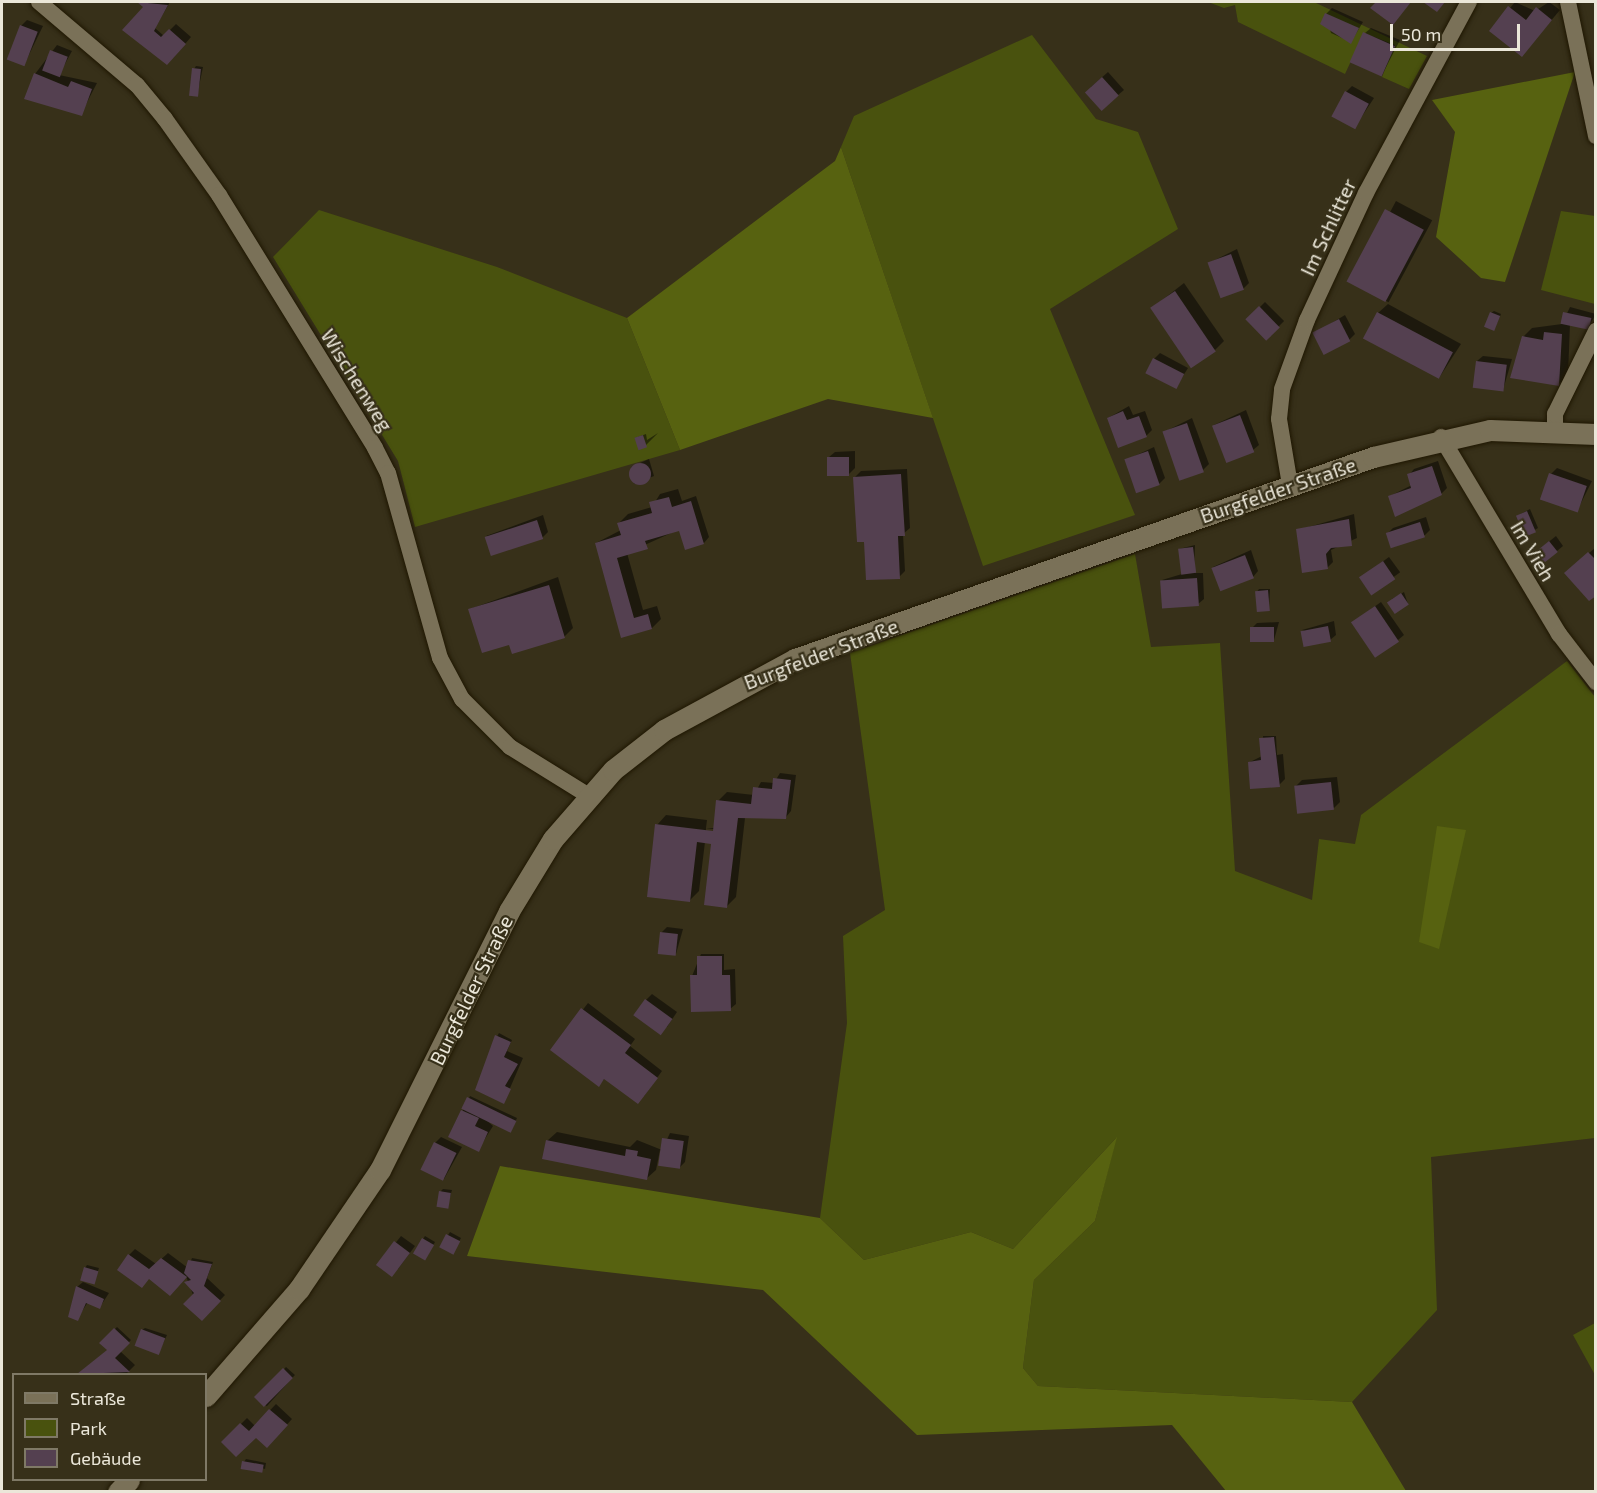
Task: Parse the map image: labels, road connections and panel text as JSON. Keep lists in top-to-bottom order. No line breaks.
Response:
{"streets":{"street":["Im Schlitter","Wischenweg","Burgfelder Straße","Im Vieh"]},"crossings":[["Im Schlitter","Burgfelder Straße"],["Wischenweg","Burgfelder Straße"],["Burgfelder Straße","Im Vieh"]],"legend":["Straße","Park","Gebäude"],"scale_bar":"50 m"}
